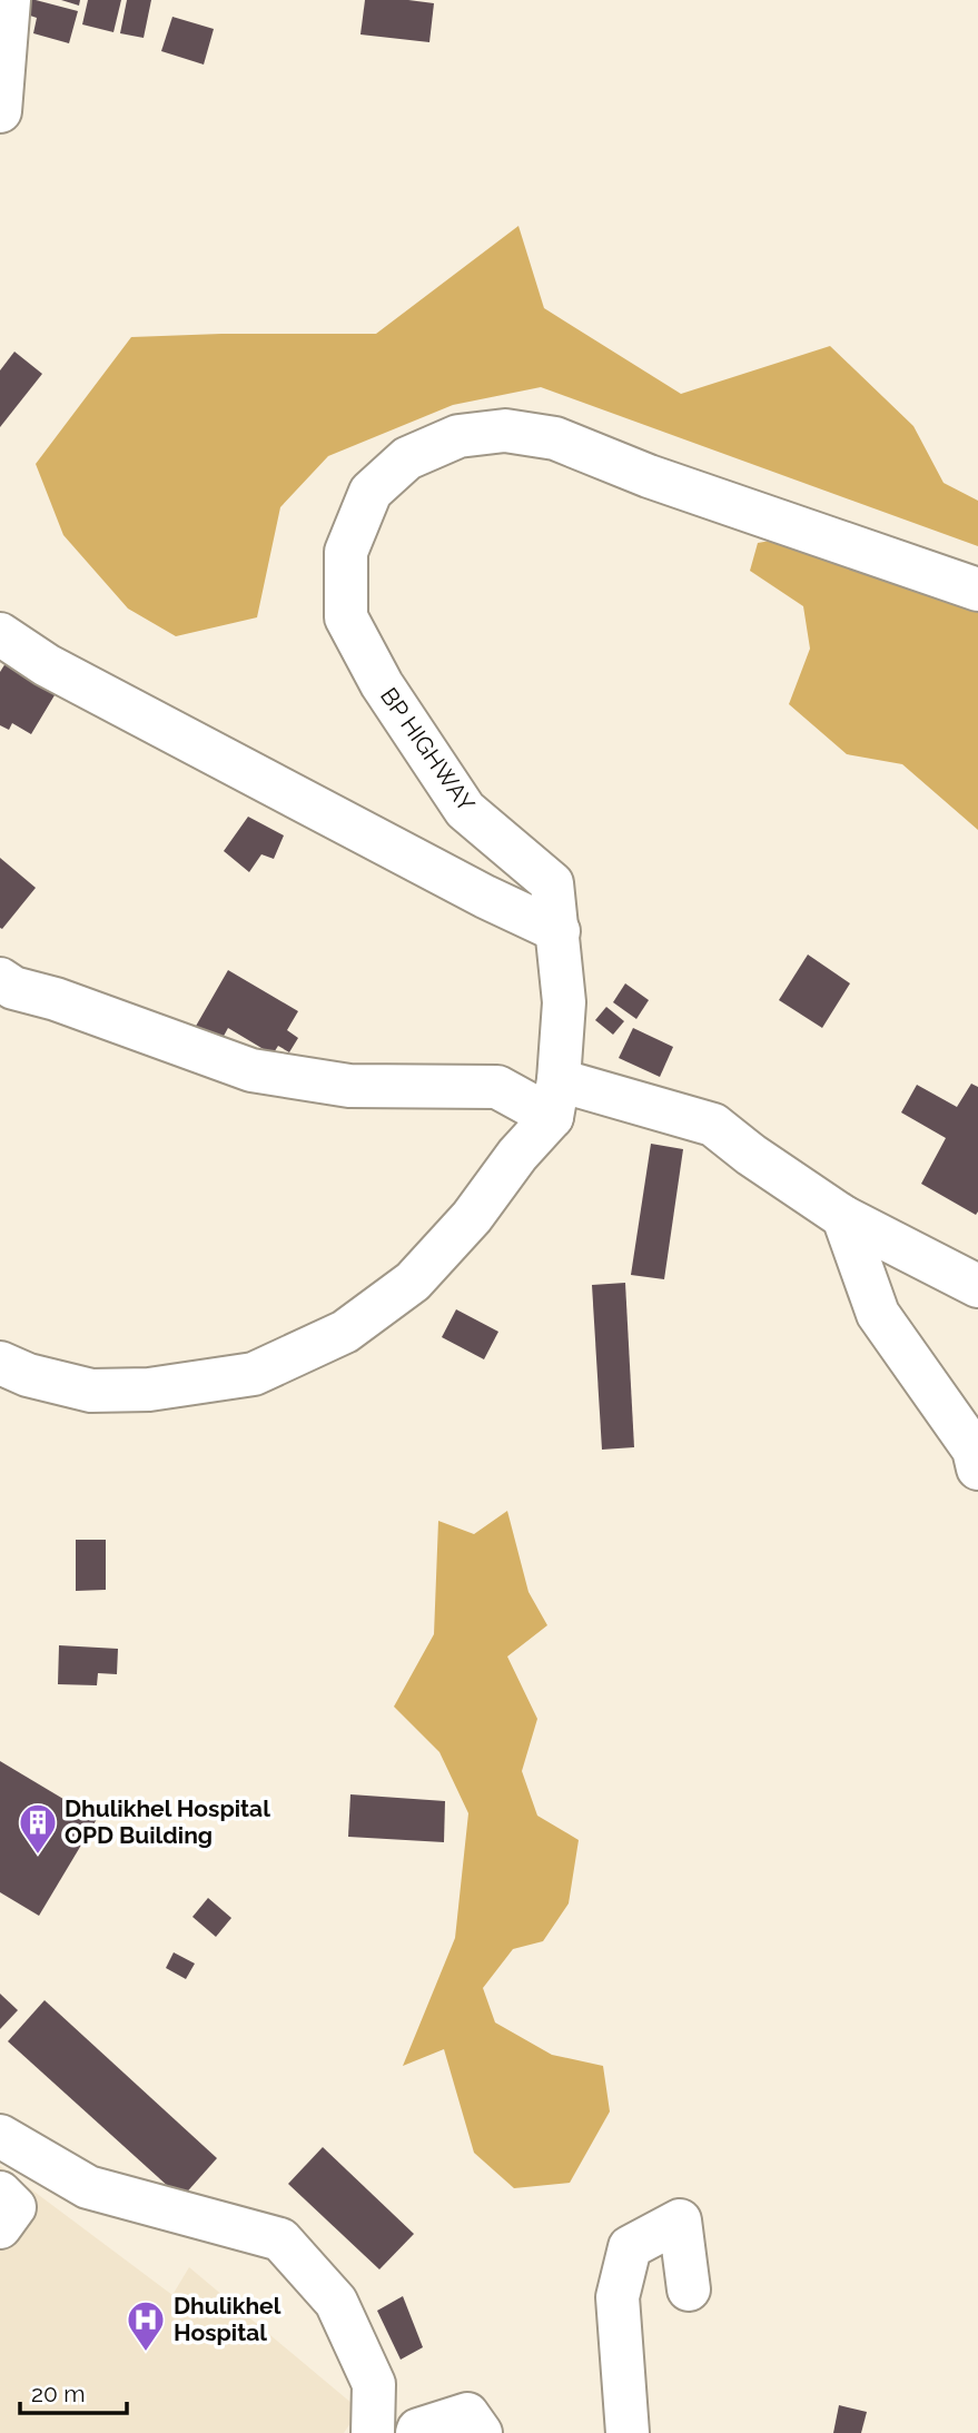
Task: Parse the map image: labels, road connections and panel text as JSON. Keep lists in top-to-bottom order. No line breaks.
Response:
{"streets":{"main road":["BP HIGHWAY"]},"places":{"building":["Dhulikhel Hospital OPD Building"],"hospital":["Dhulikhel Hospital"]},"scale_bar":"20 m"}
